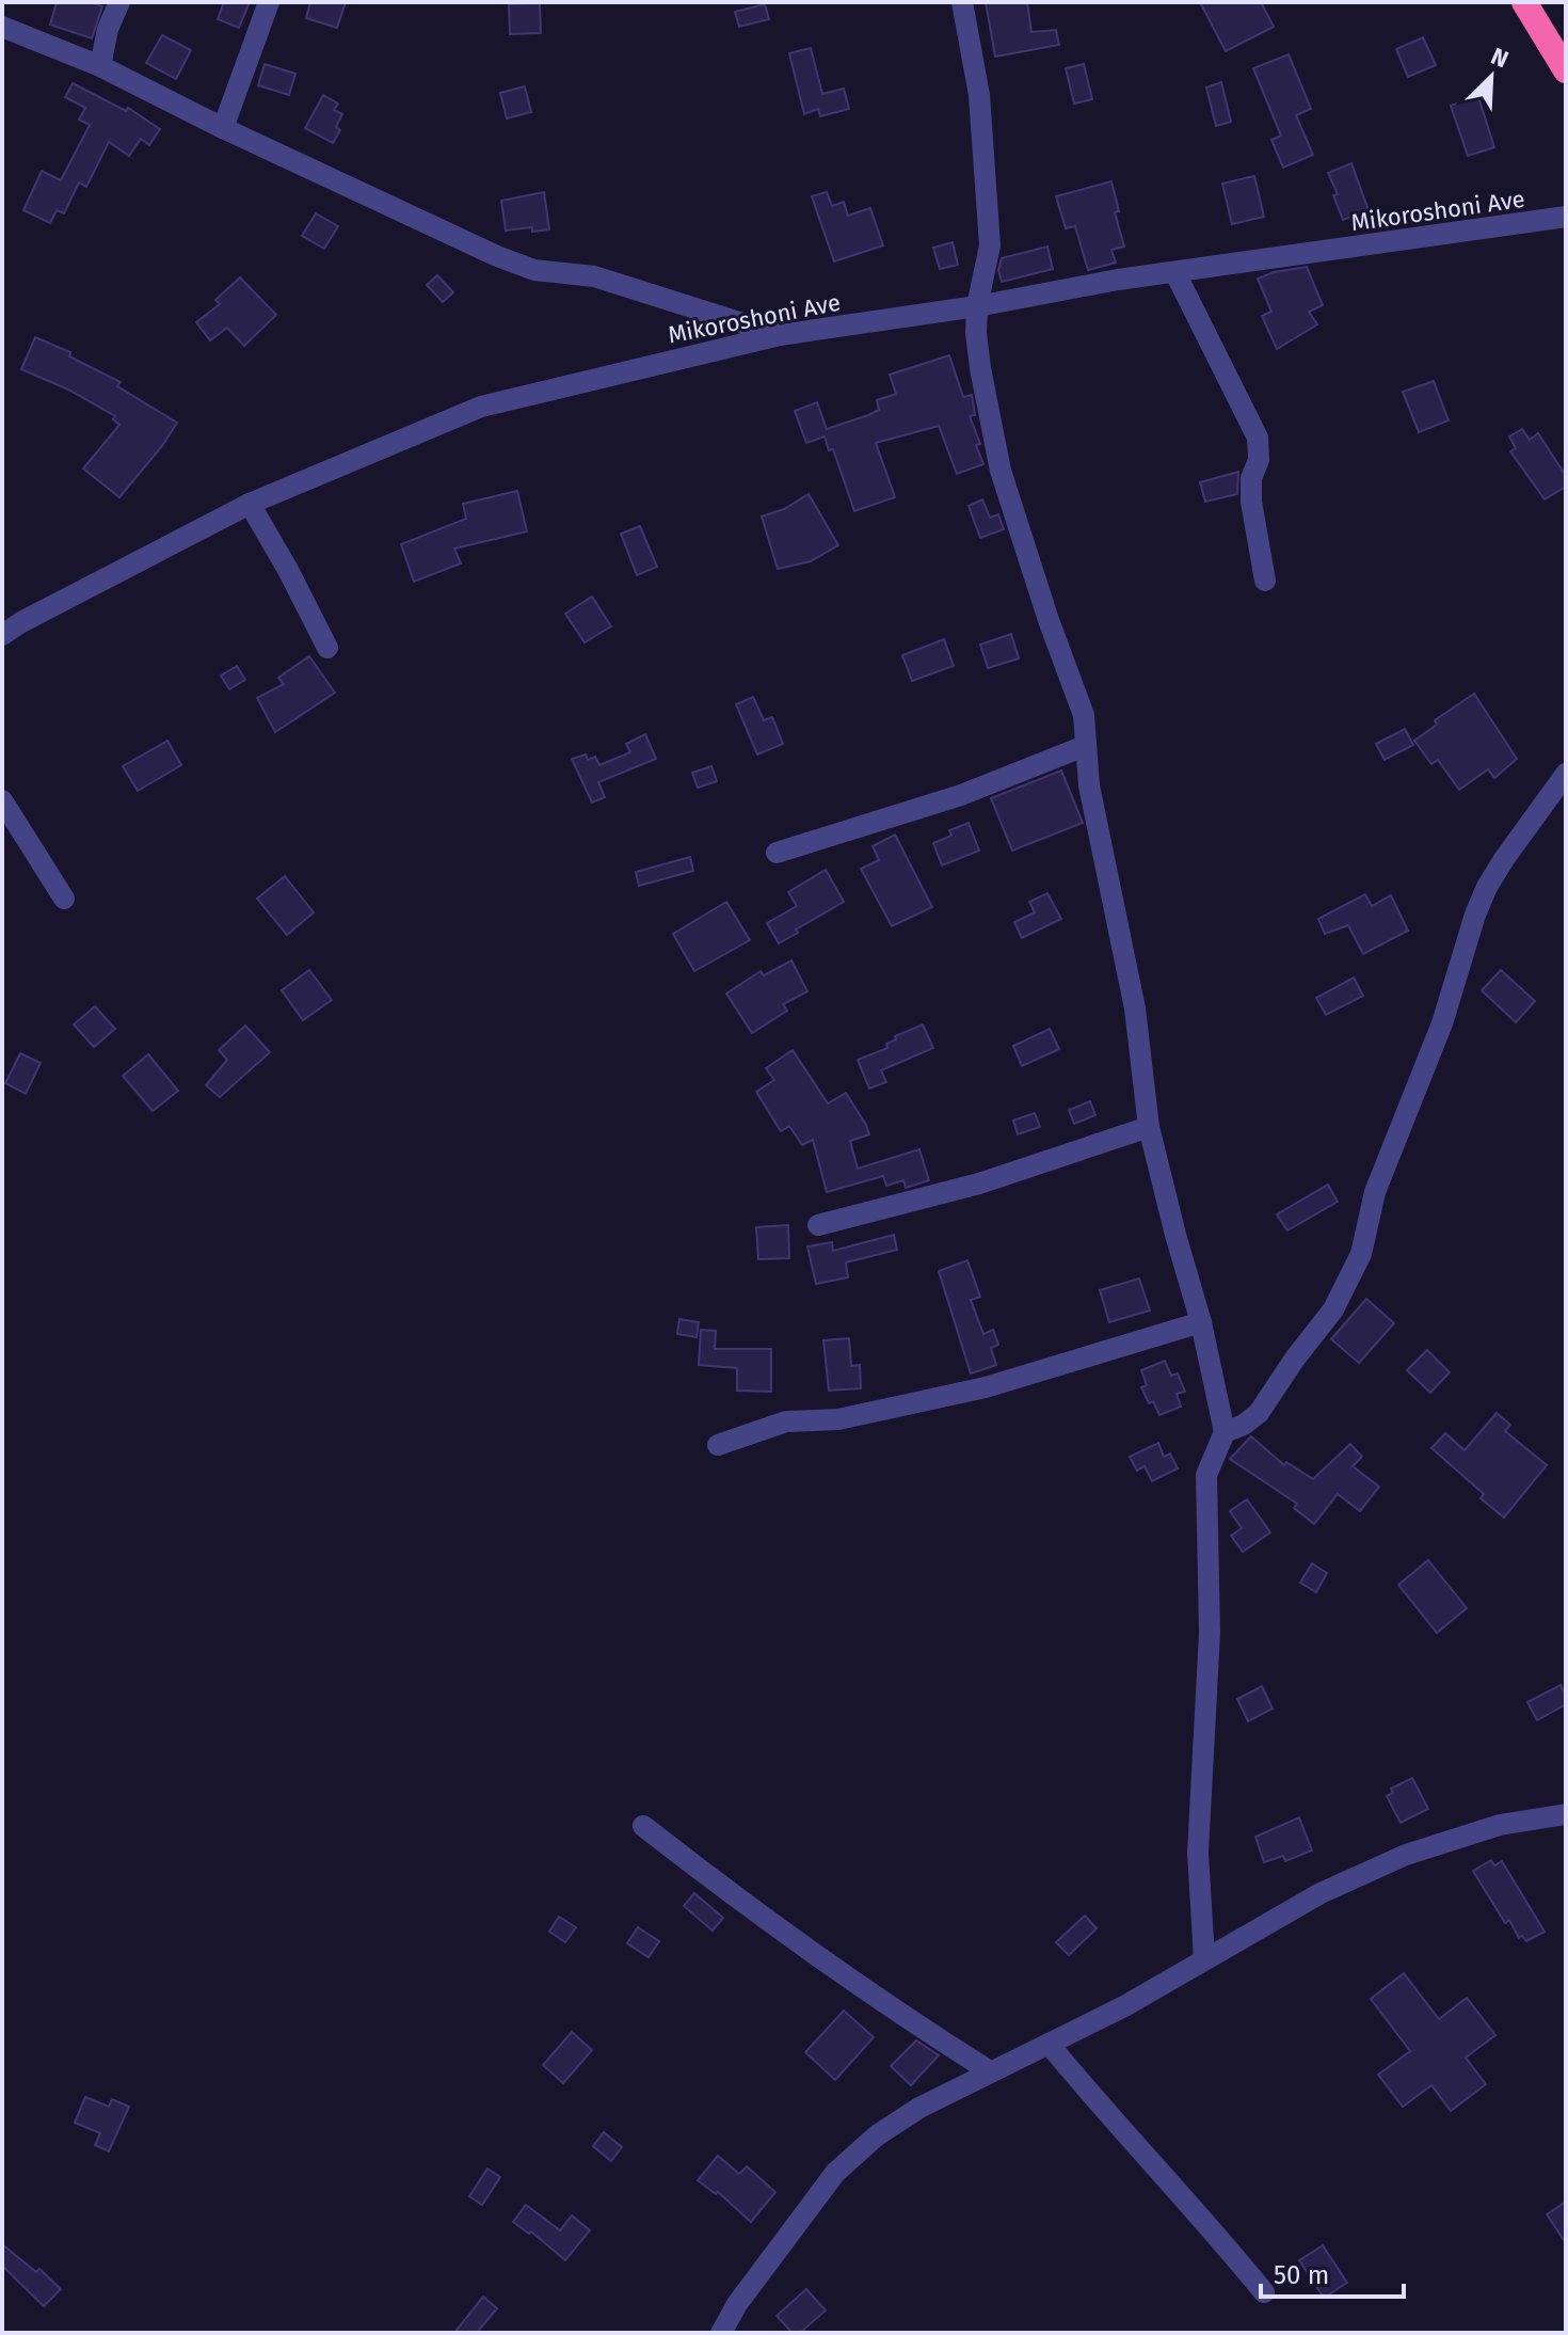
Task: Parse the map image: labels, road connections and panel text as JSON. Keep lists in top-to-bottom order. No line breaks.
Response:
{"streets":{"street":["Mikoroshoni Ave"]},"scale_bar":"50 m","north":"top right"}
